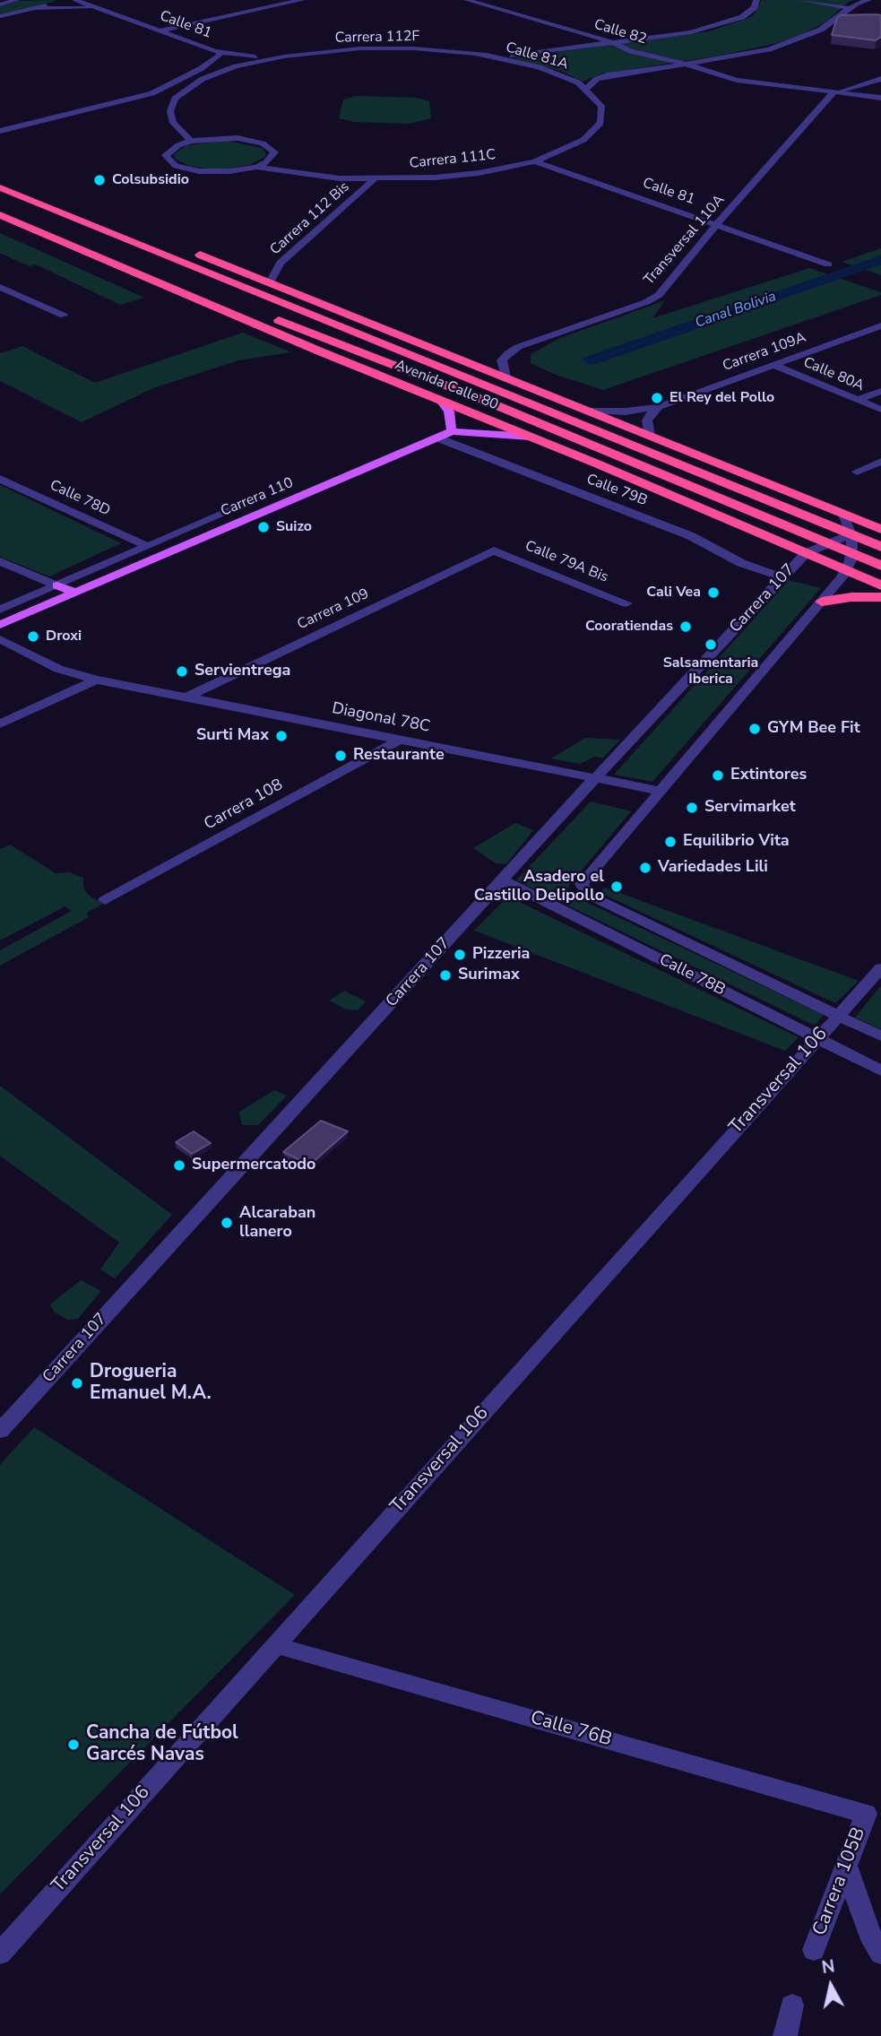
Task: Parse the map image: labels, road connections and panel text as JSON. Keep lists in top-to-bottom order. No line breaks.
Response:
{"streets":{"highway":["Avenida Calle 80"],"main road":["Carrera 110"],"street":["Calle 81","Calle 82","Carrera 112F","Calle 81A","Carrera 111C","Carrera 112 Bis","Transversal 110A","Carrera 109A","Calle 80A","Calle 79B","Calle 78D","Calle 79A Bis","Carrera 107","Carrera 109","Diagonal 78C","Carrera 108","Calle 78B","Transversal 106","Calle 76B","Carrera 105B"]},"crossings":[["Calle 81","Carrera 112F"],["Calle 81","Carrera 111C"],["Calle 81","Transversal 110A"],["Calle 82","Carrera 112F"],["Calle 82","Transversal 110A"],["Carrera 112F","Calle 81A"],["Calle 81A","Carrera 111C"],["Carrera 111C","Carrera 112 Bis"],["Carrera 112 Bis","Avenida Calle 80"],["Transversal 110A","Avenida Calle 80"],["Carrera 109A","Calle 80A"],["Carrera 109A","Avenida Calle 80"],["Avenida Calle 80","Carrera 110"],["Avenida Calle 80","Carrera 107"],["Calle 79B","Carrera 110"],["Calle 79B","Carrera 107"],["Carrera 110","Calle 78D"],["Calle 79A Bis","Carrera 109"],["Carrera 107","Diagonal 78C"],["Carrera 107","Calle 78B"],["Carrera 109","Diagonal 78C"],["Diagonal 78C","Carrera 108"],["Diagonal 78C","Calle 78B"],["Calle 78B","Transversal 106"],["Transversal 106","Calle 76B"],["Calle 76B","Carrera 105B"]],"water":["Canal Bolivia"],"places":["Colsubsidio","El Rey del Pollo","Suizo","Cali Vea","Cooratiendas","Droxi","Salsamentaria Iberica","Servientrega","GYM Bee Fit","Surti Max","Restaurante","Extintores","Servimarket","Equilibrio Vita","Variedades Lili","Asadero el Castillo Delipollo","Pizzeria","Surimax","Supermercatodo","Alcaraban llanero","Drogueria Emanuel M.A.","Cancha de Fútbol Garcés Navas"],"north":"top"}
